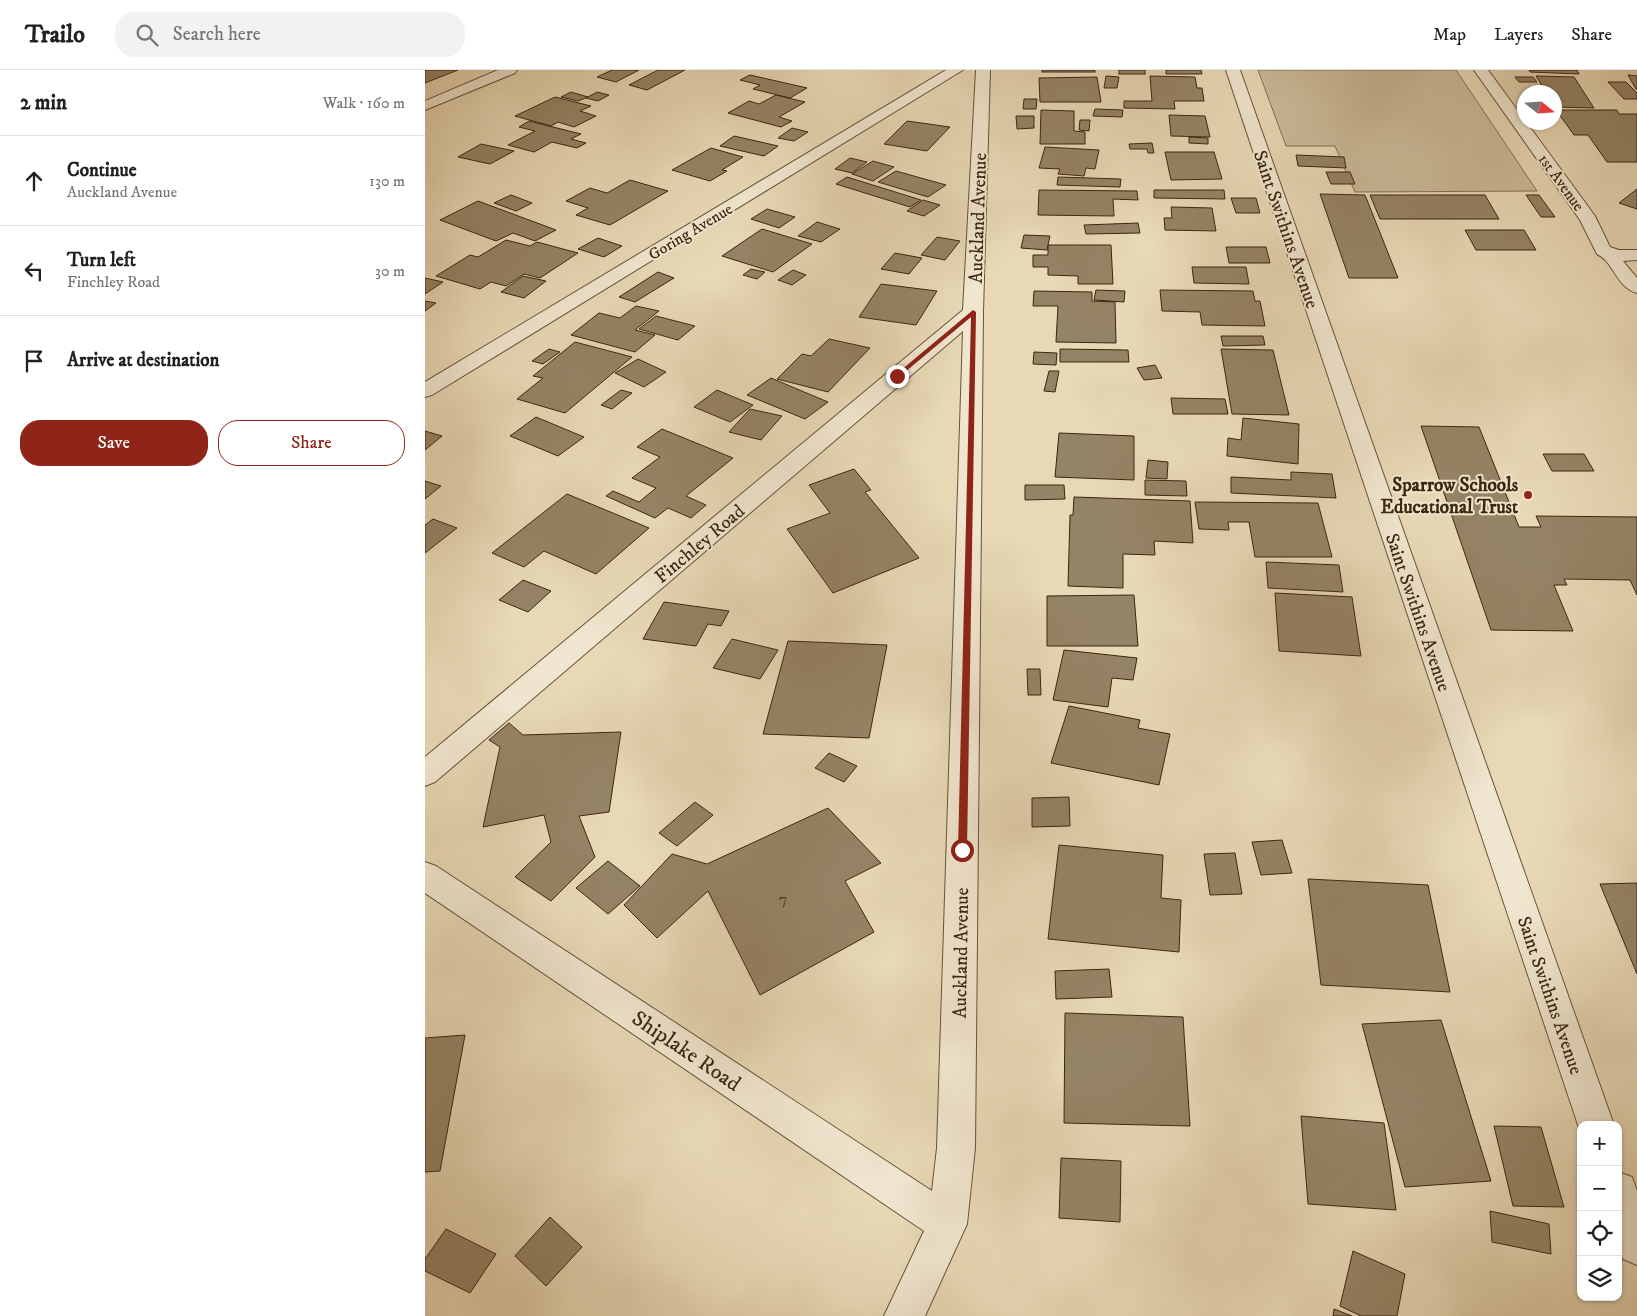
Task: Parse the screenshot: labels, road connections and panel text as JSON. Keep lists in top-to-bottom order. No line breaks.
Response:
{"streets":{"street":["1st Avenue","Auckland Avenue","Saint Swithins Avenue","Goring Avenue","Finchley Road","Shiplake Road"]},"crossings":[["Auckland Avenue","Finchley Road"],["Auckland Avenue","Shiplake Road"]],"places":["Sparrow Schools Educational Trust"],"house_numbers":["7"],"north":"right","page":{"header":"Trailo","search":"Search here","nav":["Map","Layers","Share"],"heading":["2 min","Walk · 160 m"],"list":[["Continue","Auckland Avenue","130 m"],["Turn left","Finchley Road","30 m"],"Arrive at destination"],"buttons":["Save","Share"],"map_buttons":["+","−"]}}
